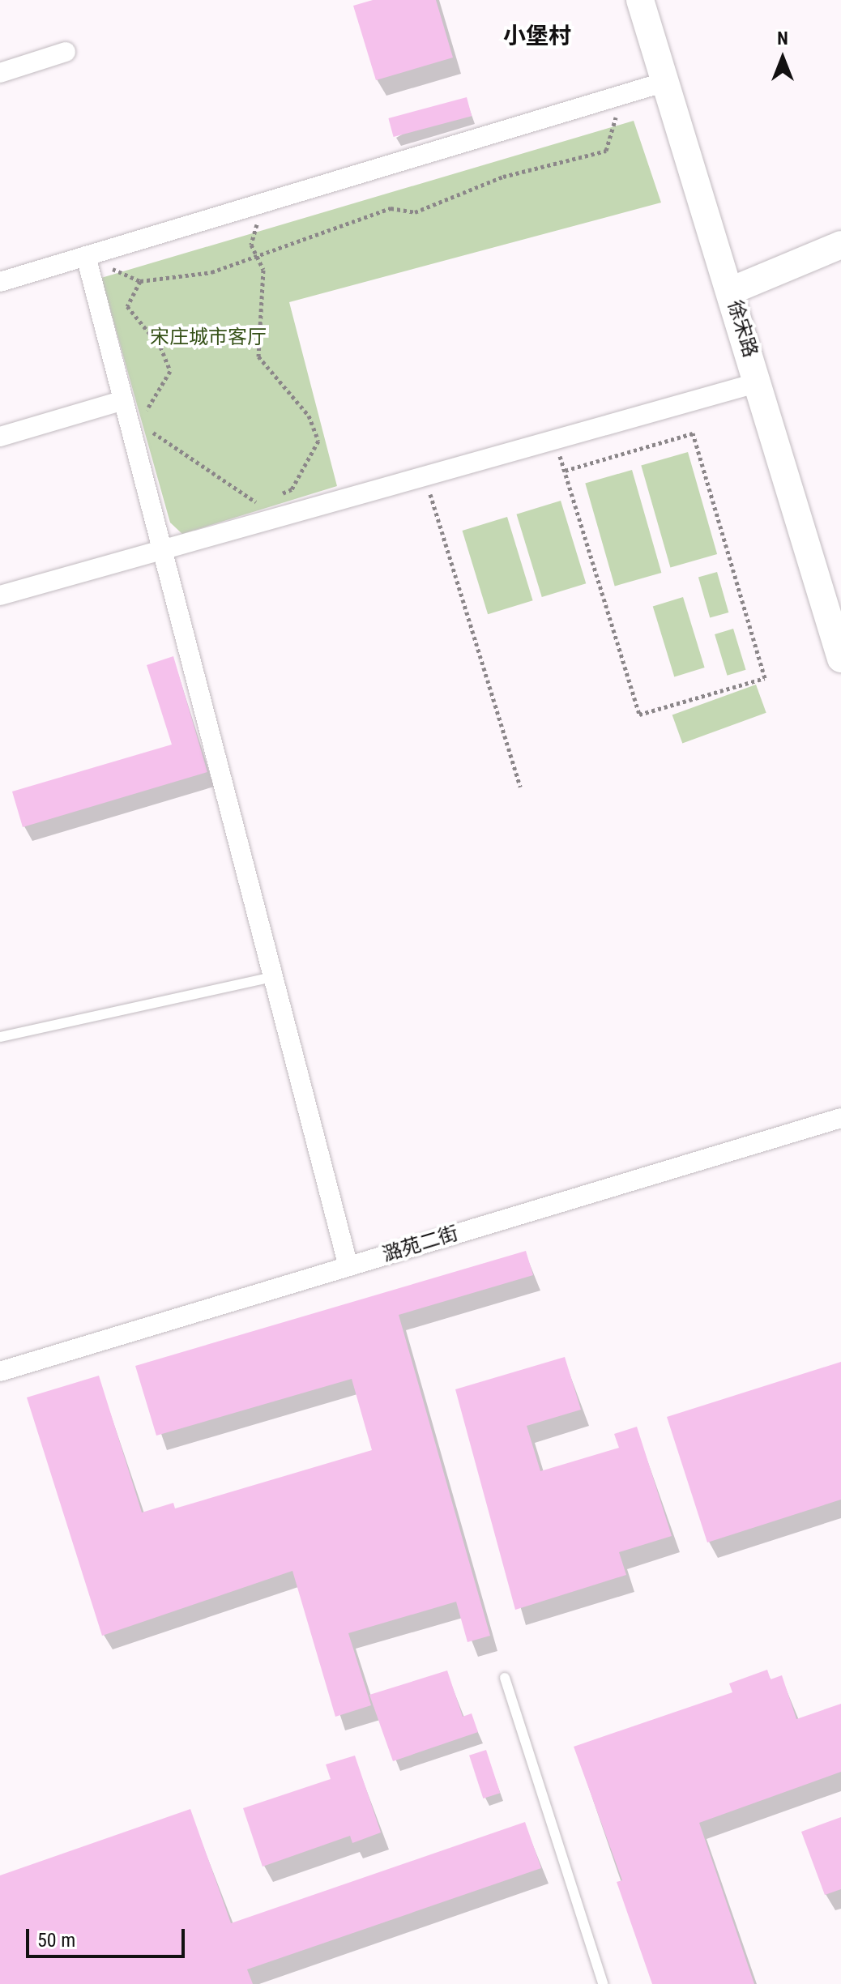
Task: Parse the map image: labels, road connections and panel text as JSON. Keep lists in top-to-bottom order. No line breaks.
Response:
{"streets":{"street":["徐宋路","潞苑二街"]},"districts":["小堡村"],"parks":["宋庄城市客厅"],"scale_bar":"50 m","north":"top"}
